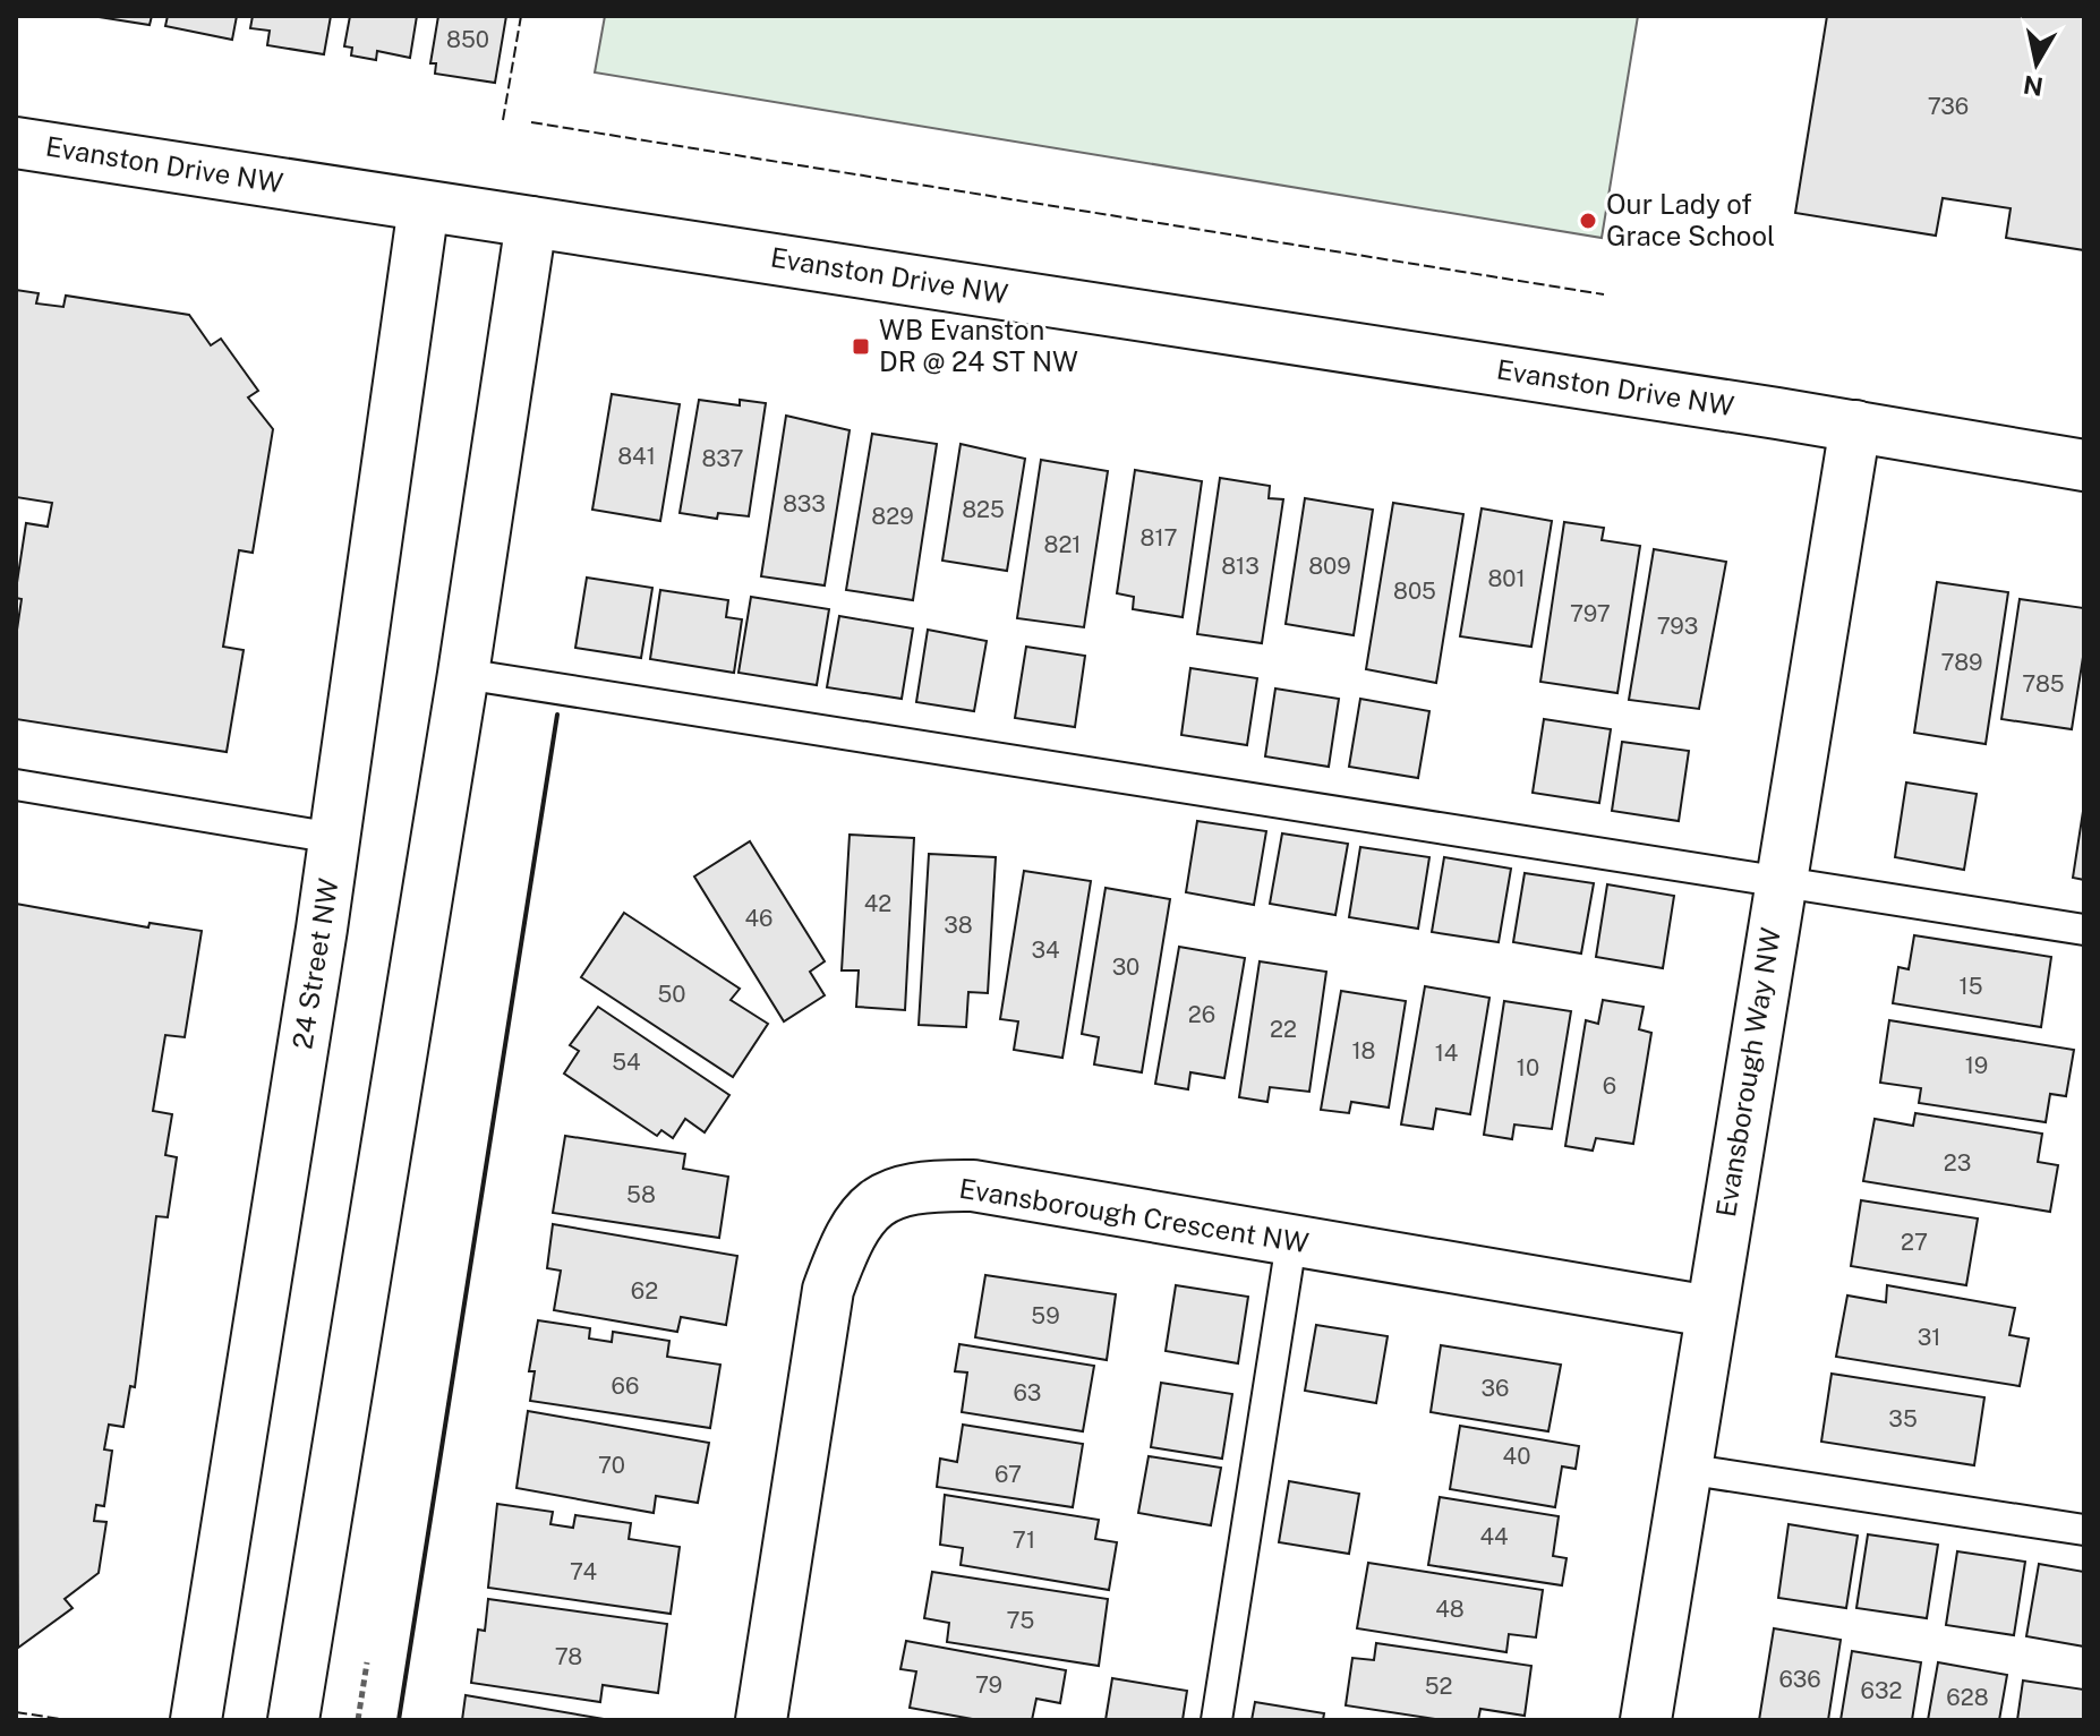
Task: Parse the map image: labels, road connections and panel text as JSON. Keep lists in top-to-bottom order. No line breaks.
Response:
{"streets":{"street":["Evanston Drive NW","24 Street NW","Evansborough Way NW","Evansborough Crescent NW"]},"crossings":[["Evanston Drive NW","24 Street NW"],["Evanston Drive NW","Evansborough Way NW"],["Evansborough Way NW","Evansborough Crescent NW"]],"places":{"other":["Our Lady of Grace School"],"transit":["WB Evanston DR @ 24 ST NW"]},"house_numbers":["850","736","841","837","833","825","829","817","821","813","809","801","805","797","793","789","785","42","46","38","34","30","15","50","26","22","18","14","54","19","10","6","23","58","27","62","59","31","66","36","63","35","40","70","67","44","71","74","48","75","78","636","79","52","632","628"],"north":"bottom"}
